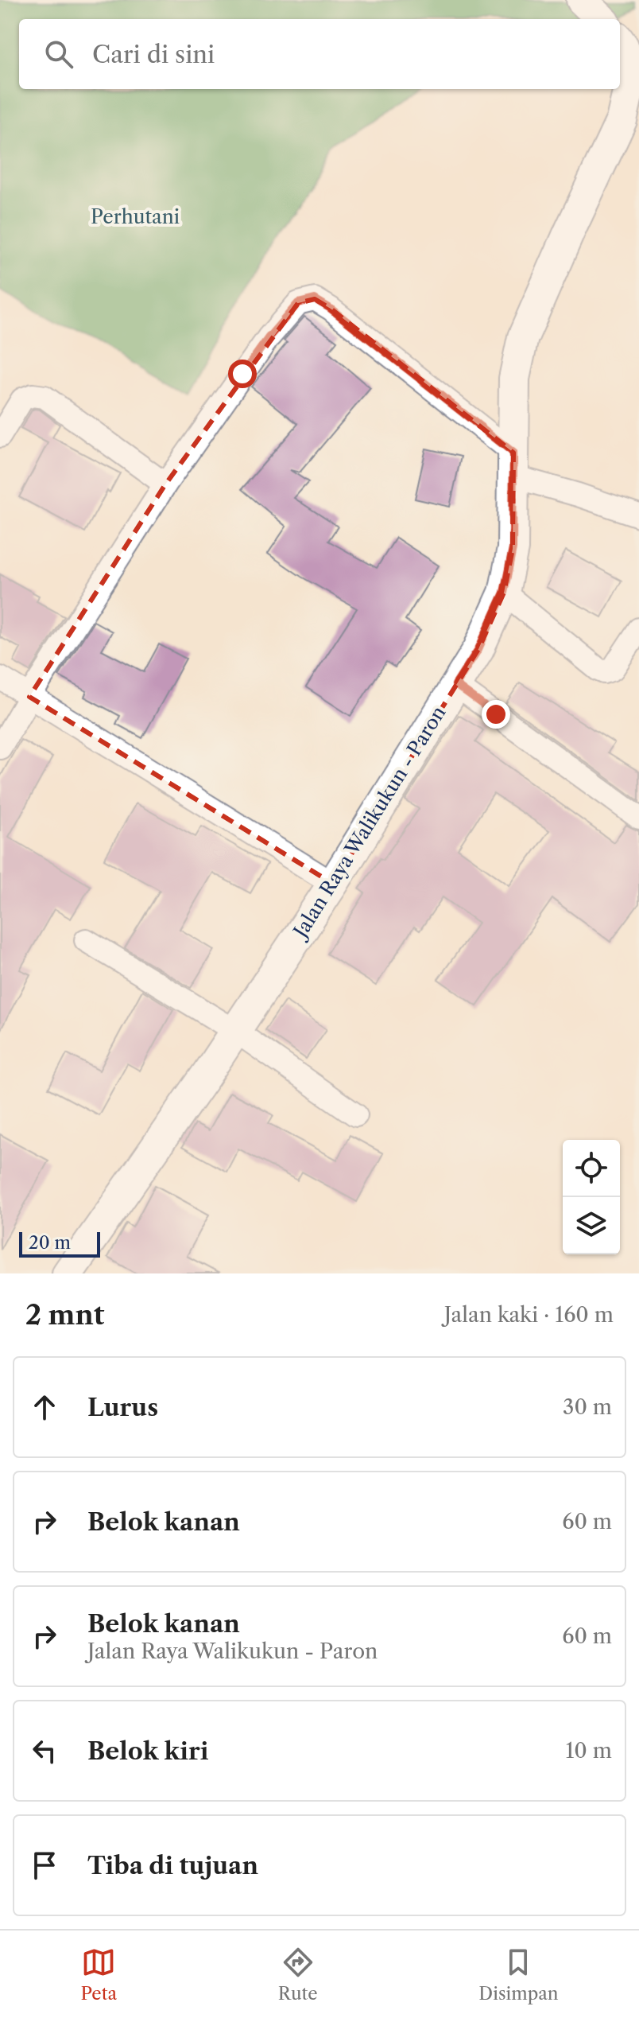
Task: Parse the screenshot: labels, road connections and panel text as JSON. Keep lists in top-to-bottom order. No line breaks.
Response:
{"streets":{"main road":["Jalan Raya Walikukun - Paron"]},"parks":["Perhutani"],"scale_bar":"20 m","page":{"search":"Cari di sini","scale":"20 m","heading":["2 mnt","Jalan kaki · 160 m"],"list":[["Lurus","30 m"],["Belok kanan","60 m"],["Belok kanan","Jalan Raya Walikukun - Paron","60 m"],["Belok kiri","10 m"],"Tiba di tujuan"],"nav":["Peta","Rute","Disimpan"]}}
